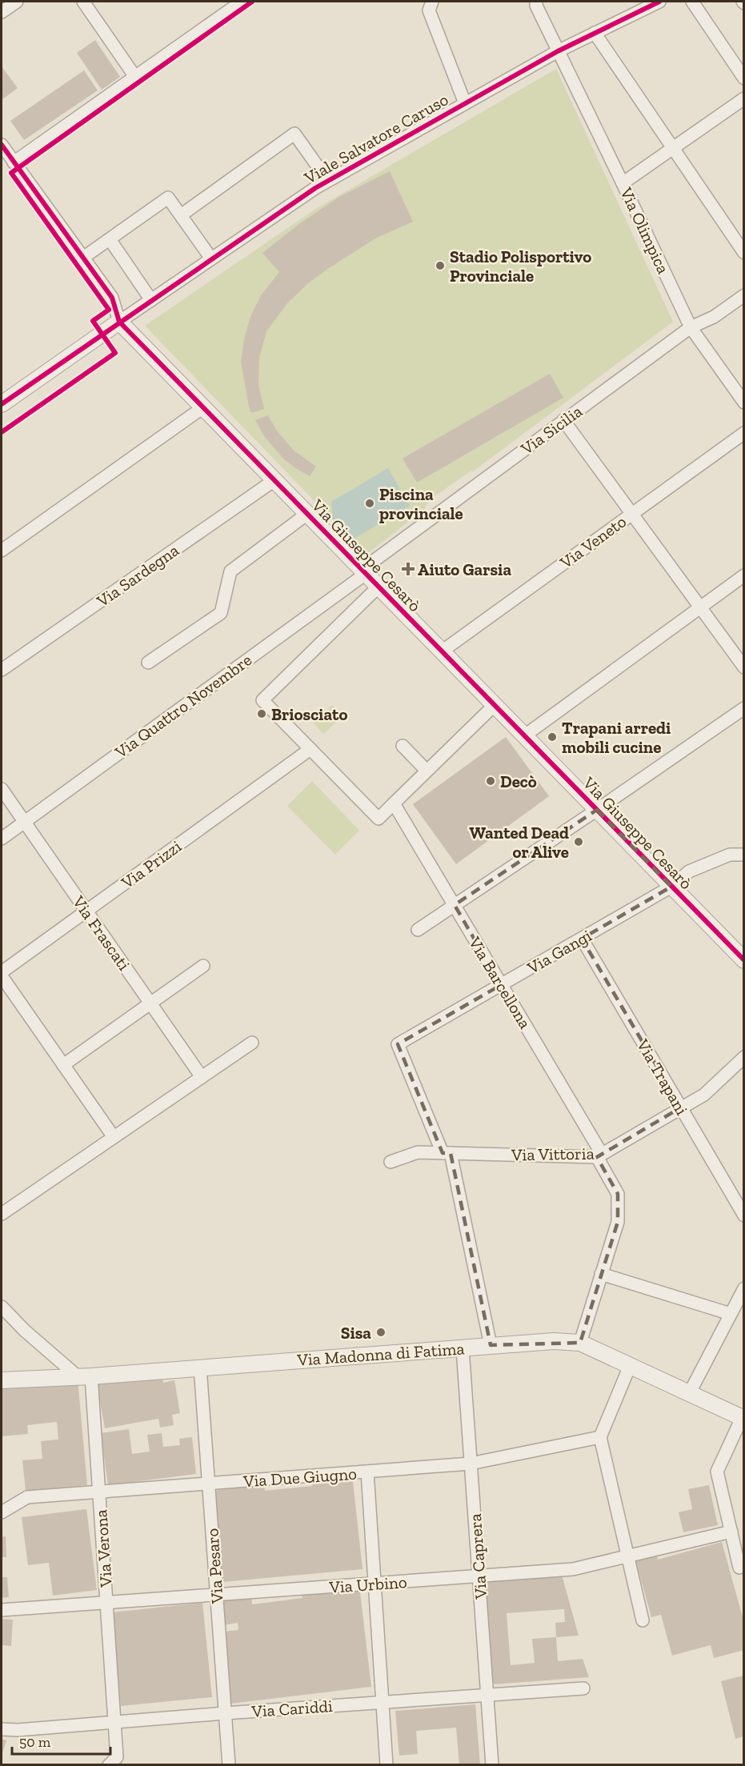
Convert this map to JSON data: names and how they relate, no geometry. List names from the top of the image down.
{
  "streets": {
    "street": [
      "Viale Salvatore Caruso",
      "Via Olimpica",
      "Via Sicilia",
      "Via Veneto",
      "Via Giuseppe Cesarò",
      "Via Sardegna",
      "Via Quattro Novembre",
      "Via Prizzi",
      "Via Frascati",
      "Via Gangi",
      "Via Barcellona",
      "Via Trapani",
      "Via Vittoria",
      "Via Madonna di Fatima",
      "Via Due Giugno",
      "Via Verona",
      "Via Caprera",
      "Via Pesaro",
      "Via Urbino",
      "Via Cariddi"
    ]
  },
  "crossings": [
    ["Viale Salvatore Caruso", "Via Olimpica"],
    ["Viale Salvatore Caruso", "Via Giuseppe Cesarò"],
    ["Via Olimpica", "Via Sicilia"],
    ["Via Sicilia", "Via Giuseppe Cesarò"],
    ["Via Sicilia", "Via Quattro Novembre"],
    ["Via Veneto", "Via Giuseppe Cesarò"],
    ["Via Giuseppe Cesarò", "Via Sardegna"],
    ["Via Giuseppe Cesarò", "Via Quattro Novembre"],
    ["Via Giuseppe Cesarò", "Via Gangi"],
    ["Via Quattro Novembre", "Via Frascati"],
    ["Via Prizzi", "Via Frascati"],
    ["Via Gangi", "Via Barcellona"],
    ["Via Gangi", "Via Trapani"],
    ["Via Gangi", "Via Vittoria"],
    ["Via Barcellona", "Via Vittoria"],
    ["Via Barcellona", "Via Madonna di Fatima"],
    ["Via Trapani", "Via Vittoria"],
    ["Via Madonna di Fatima", "Via Verona"],
    ["Via Madonna di Fatima", "Via Caprera"],
    ["Via Madonna di Fatima", "Via Pesaro"],
    ["Via Due Giugno", "Via Verona"],
    ["Via Due Giugno", "Via Caprera"],
    ["Via Due Giugno", "Via Pesaro"],
    ["Via Verona", "Via Urbino"],
    ["Via Verona", "Via Cariddi"],
    ["Via Caprera", "Via Urbino"],
    ["Via Caprera", "Via Cariddi"],
    ["Via Pesaro", "Via Urbino"],
    ["Via Pesaro", "Via Cariddi"]
  ],
  "places": {
    "other": [
      "Stadio Polisportivo Provinciale",
      "Piscina provinciale",
      "Briosciato",
      "Trapani arredi mobili cucine",
      "Decò",
      "Wanted Dead or Alive",
      "Sisa"
    ],
    "health": ["Aiuto Garsia"]
  },
  "scale_bar": "50 m"
}
